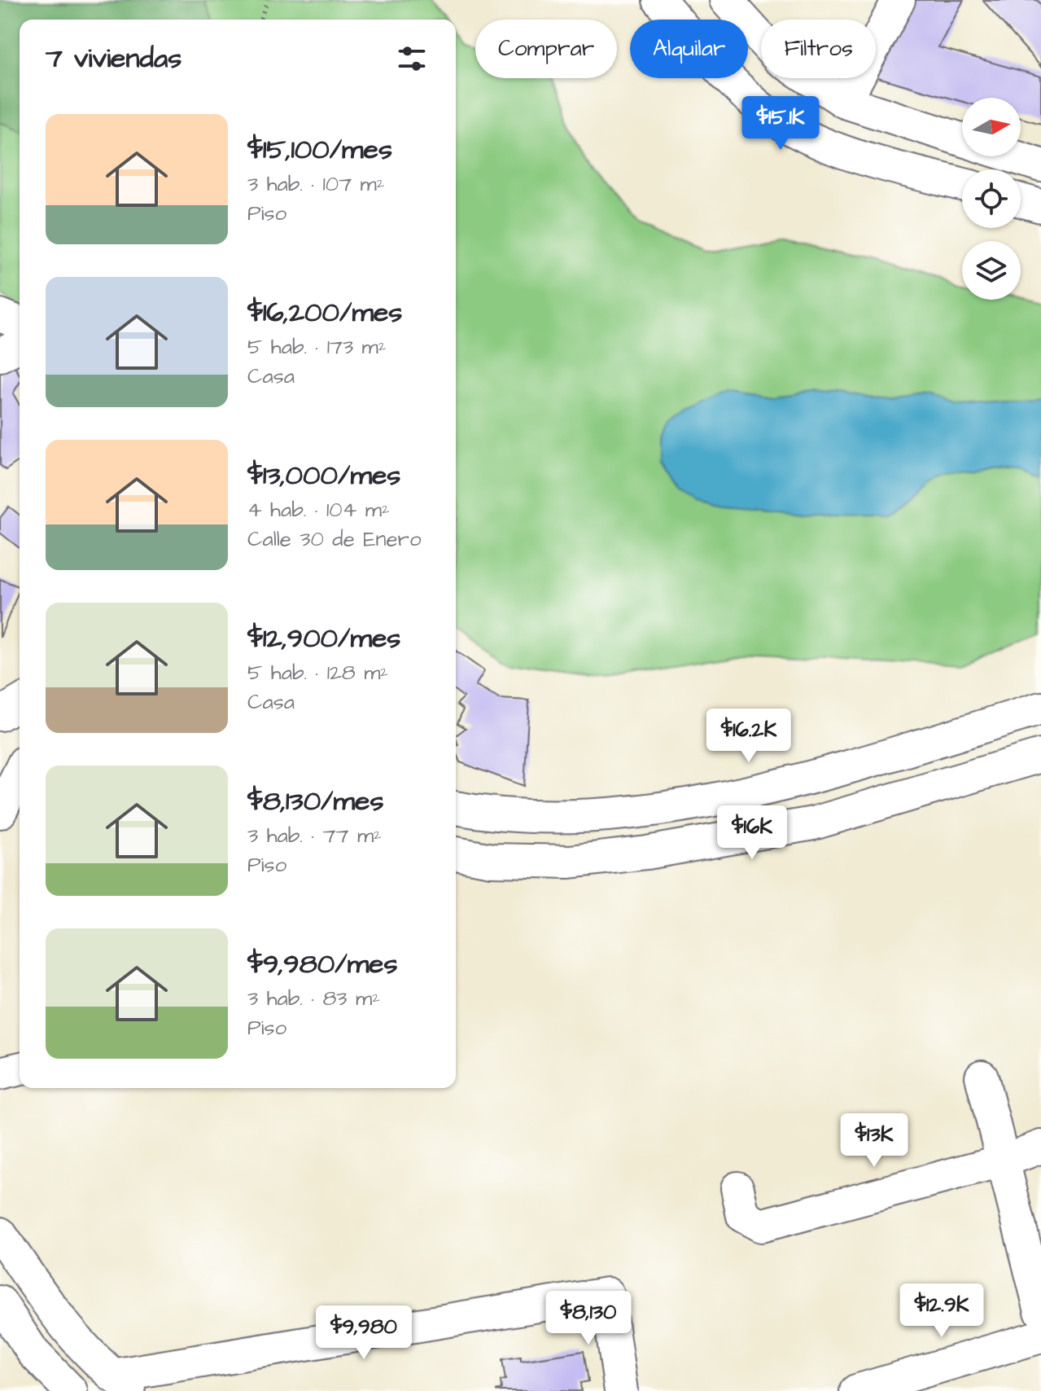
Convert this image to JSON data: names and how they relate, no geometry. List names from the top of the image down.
{
  "north": "right",
  "page": {
    "chip": ["Comprar", "Alquilar", "Filtros"],
    "heading": "7 viviendas",
    "price": [
      "$15.1K",
      "$16.2K",
      "$16K",
      "$13K",
      "$12.9K",
      "$8,130",
      "$9,980"
    ],
    "list": [
      {
        "name": "$15,100/mes",
        "note": "3 hab. · 107 m² · Piso"
      },
      {
        "name": "$16,200/mes",
        "note": "5 hab. · 173 m² · Casa"
      },
      {
        "name": "$13,000/mes",
        "note": "4 hab. · 104 m² · Calle 30 de Enero"
      },
      {
        "name": "$12,900/mes",
        "note": "5 hab. · 128 m² · Casa"
      },
      {
        "name": "$8,130/mes",
        "note": "3 hab. · 77 m² · Piso"
      },
      {
        "name": "$9,980/mes",
        "note": "3 hab. · 83 m² · Piso"
      }
    ]
  }
}
